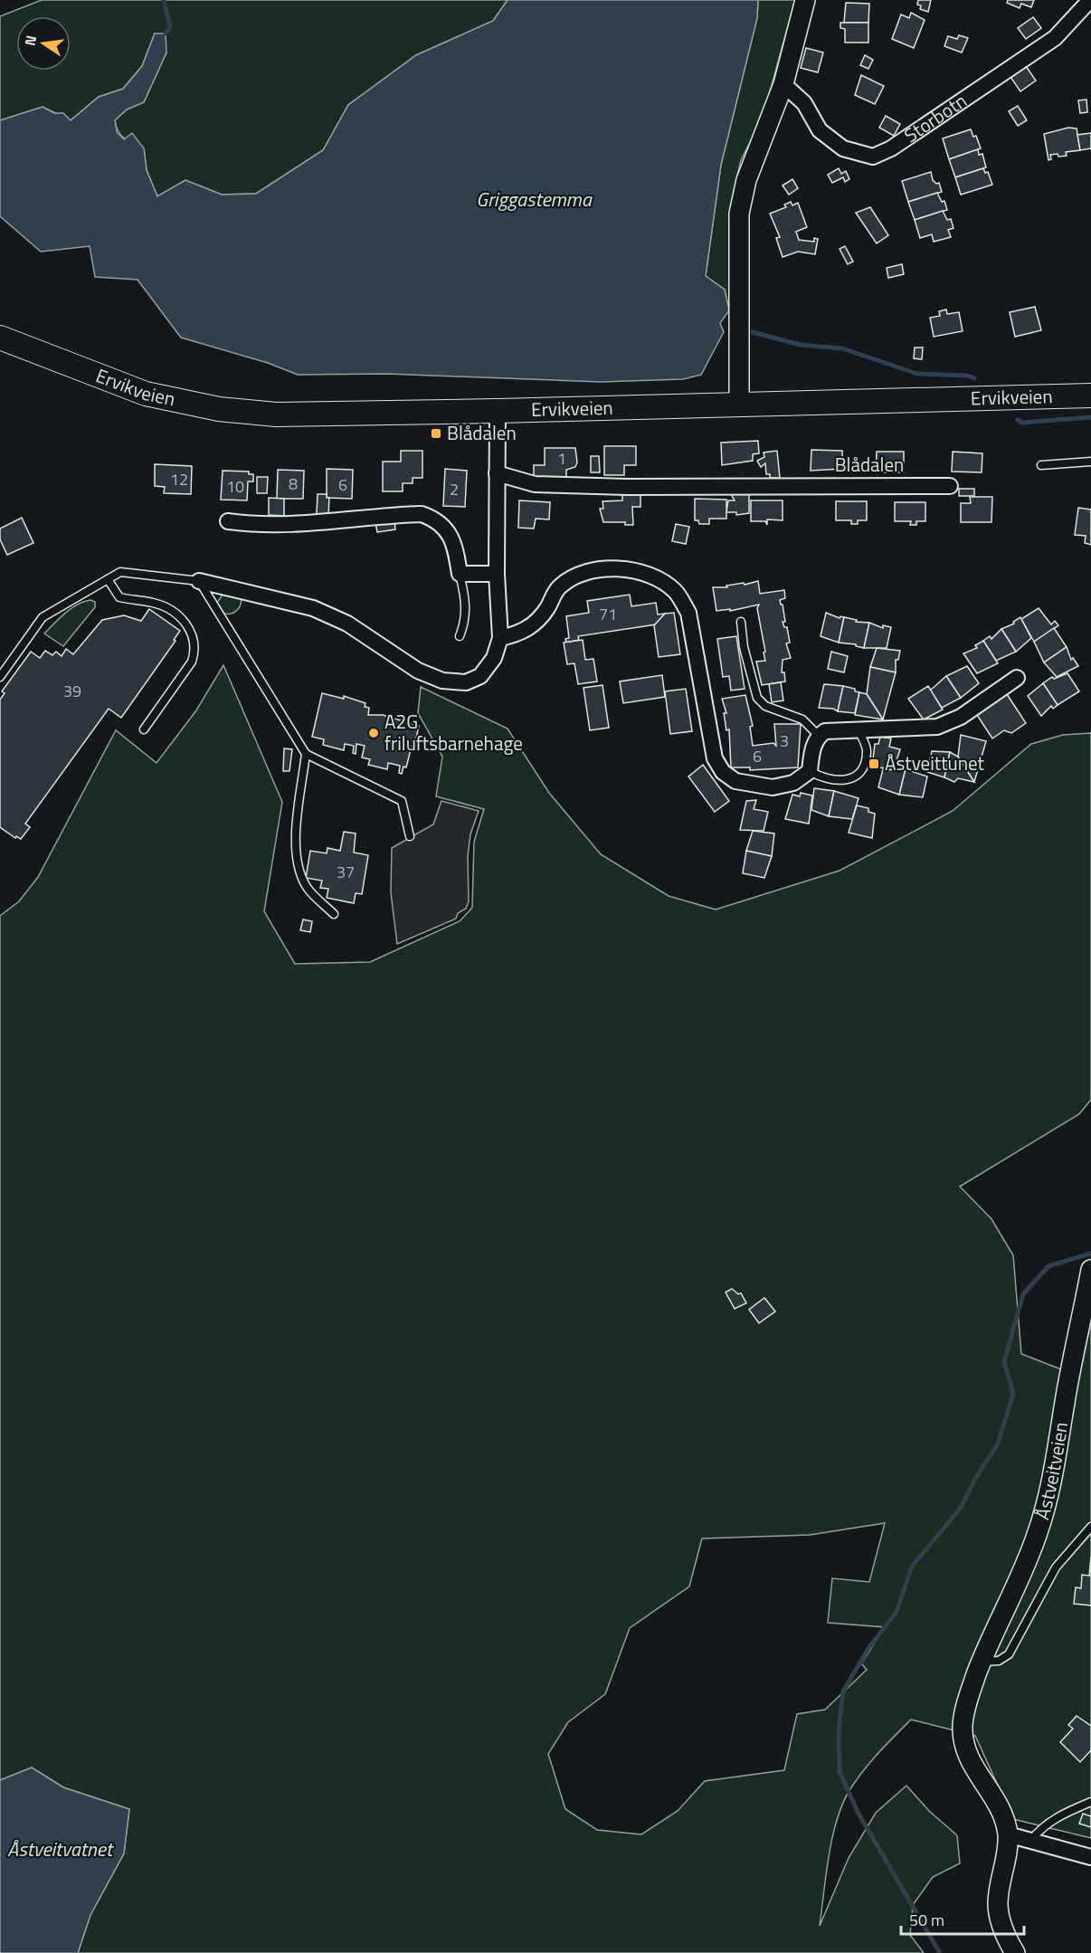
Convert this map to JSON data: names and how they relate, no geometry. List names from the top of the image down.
{
  "streets": {
    "main road": ["Ervikveien"],
    "street": ["Storbotn", "Blådalen", "Åstveitveien"]
  },
  "water": ["Griggastemma", "Åstveitvatnet"],
  "places": {
    "transit": ["Blådalen", "Åstveittunet"],
    "other": ["A2G friluftsbarnehage"]
  },
  "house_numbers": [
    "1",
    "12",
    "8",
    "6",
    "10",
    "2",
    "71",
    "39",
    "3",
    "6",
    "37"
  ],
  "scale_bar": "50 m",
  "north": "left"
}
